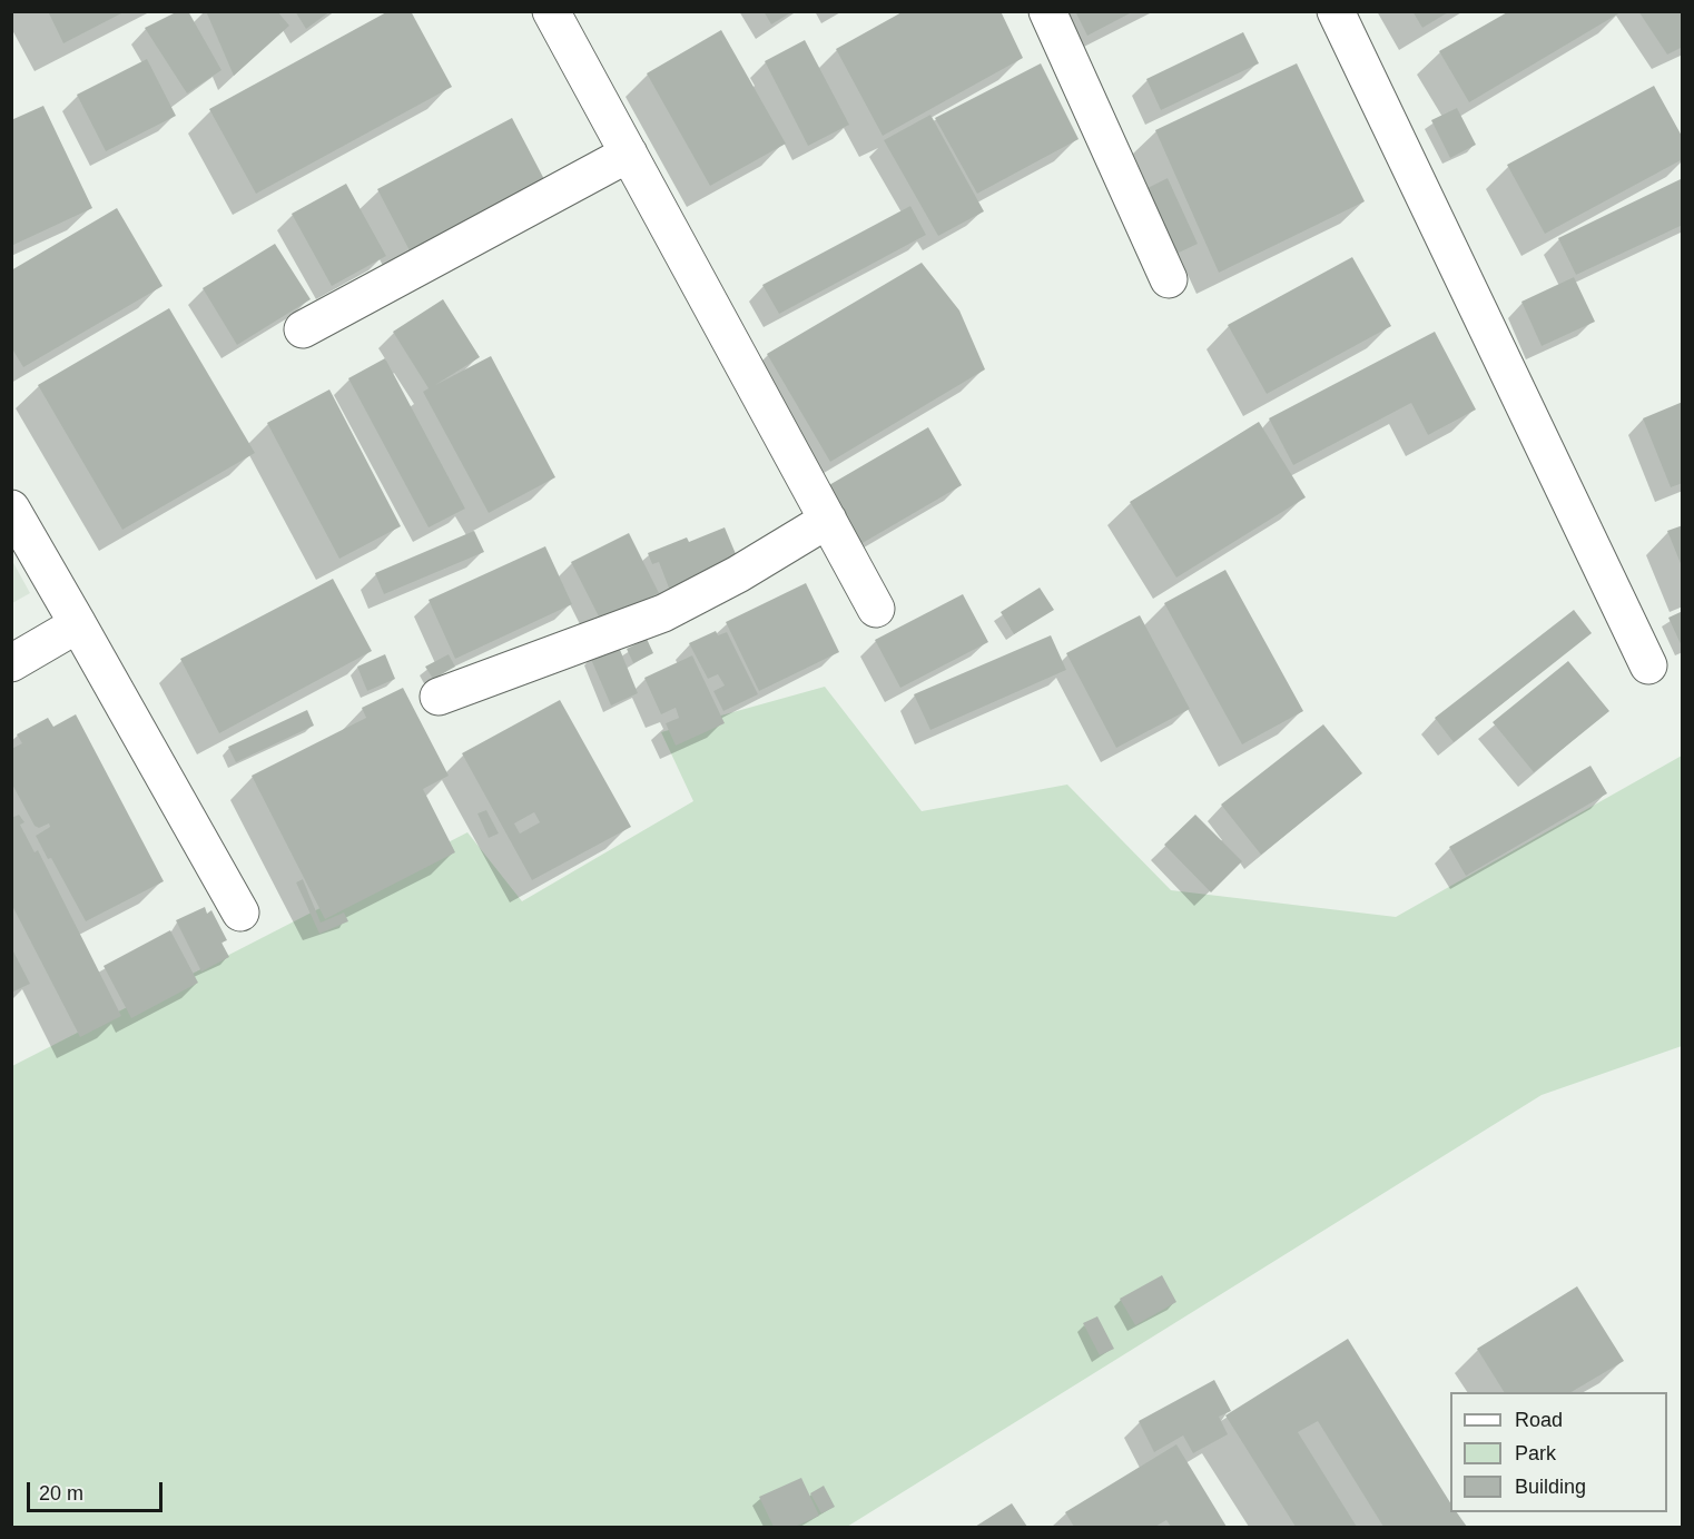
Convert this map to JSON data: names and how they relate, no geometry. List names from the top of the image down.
{
  "legend": ["Road", "Park", "Building"],
  "scale_bar": "20 m"
}
